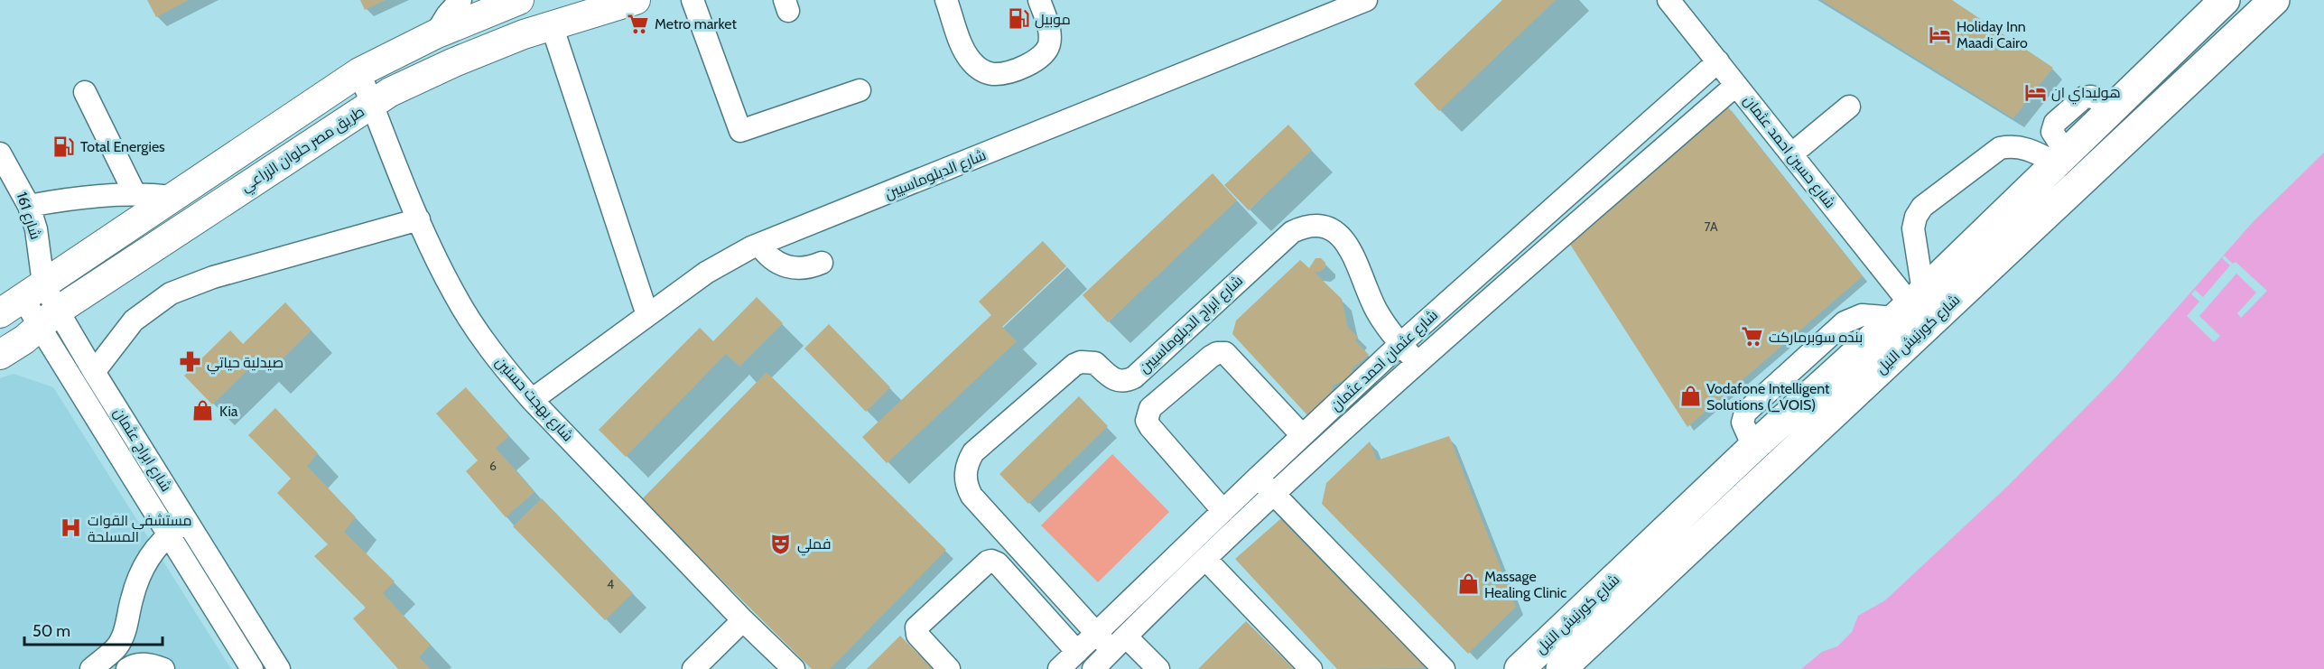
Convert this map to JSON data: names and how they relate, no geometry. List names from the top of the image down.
{
  "streets": {
    "highway": ["شارع كورنيش النيل"],
    "main road": ["طريق مصر حلوان الزراعي"],
    "street": [
      "شارع حسين احمد عثمان",
      "شارع الدبلوماسيين",
      "شارع 161",
      "شارع ابراج الدبلوماسيين",
      "شارع عثمان احمد عثمان",
      "شارع بهجت حسنين",
      "شارع ابراج عثمان"
    ]
  },
  "crossings": [
    ["طريق مصر حلوان الزراعي", "شارع بهجت حسنين"],
    ["طريق مصر حلوان الزراعي", "شارع ابراج عثمان"],
    ["شارع حسين احمد عثمان", "شارع كورنيش النيل"],
    ["شارع حسين احمد عثمان", "شارع عثمان احمد عثمان"],
    ["شارع الدبلوماسيين", "شارع بهجت حسنين"],
    ["شارع 161", "شارع ابراج عثمان"],
    ["شارع ابراج الدبلوماسيين", "شارع عثمان احمد عثمان"]
  ],
  "places": {
    "fuel station": ["موبيل", "Total Energies"],
    "supermarket": ["Metro market", "بنده سوبرماركت"],
    "hotel": ["Holiday Inn Maadi Cairo", "هوليداي ان"],
    "pharmacy": ["صيدلية حياتي"],
    "shop": ["Vodafone Intelligent Solutions (_VOIS)", "Kia", "Massage Healing Clinic"],
    "hospital": ["مستشفى القوات المسلحة"],
    "theatre": ["فملي"]
  },
  "house_numbers": ["7A", "6", "4"],
  "scale_bar": "50 m"
}
